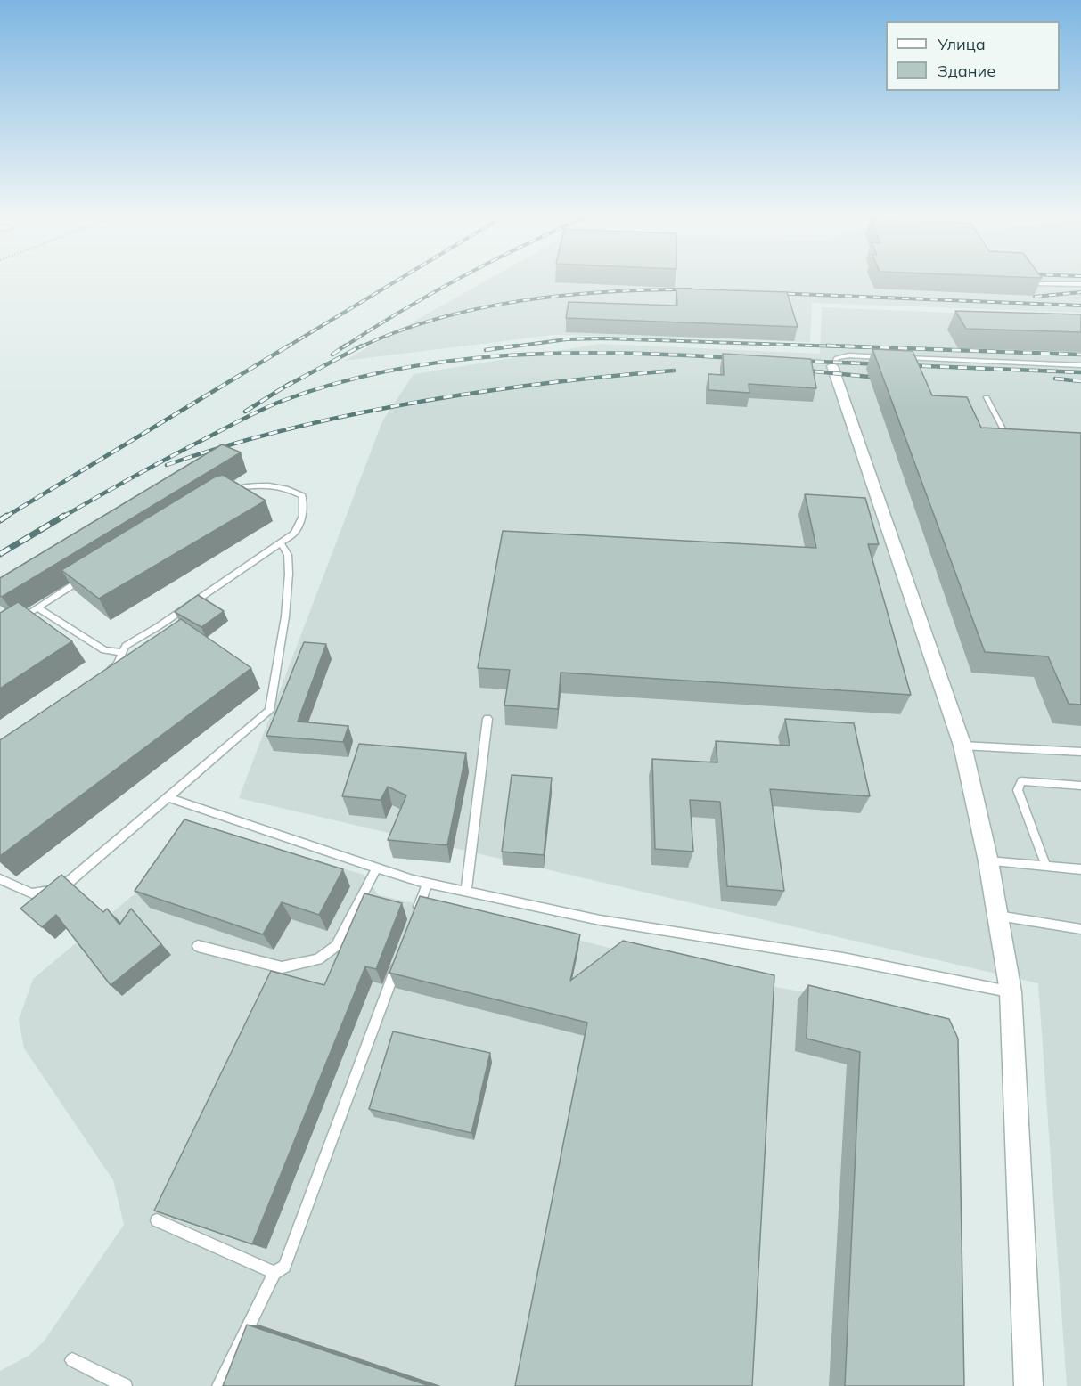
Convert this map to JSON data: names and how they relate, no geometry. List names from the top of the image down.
{
  "legend": ["Улица", "Здание"]
}
